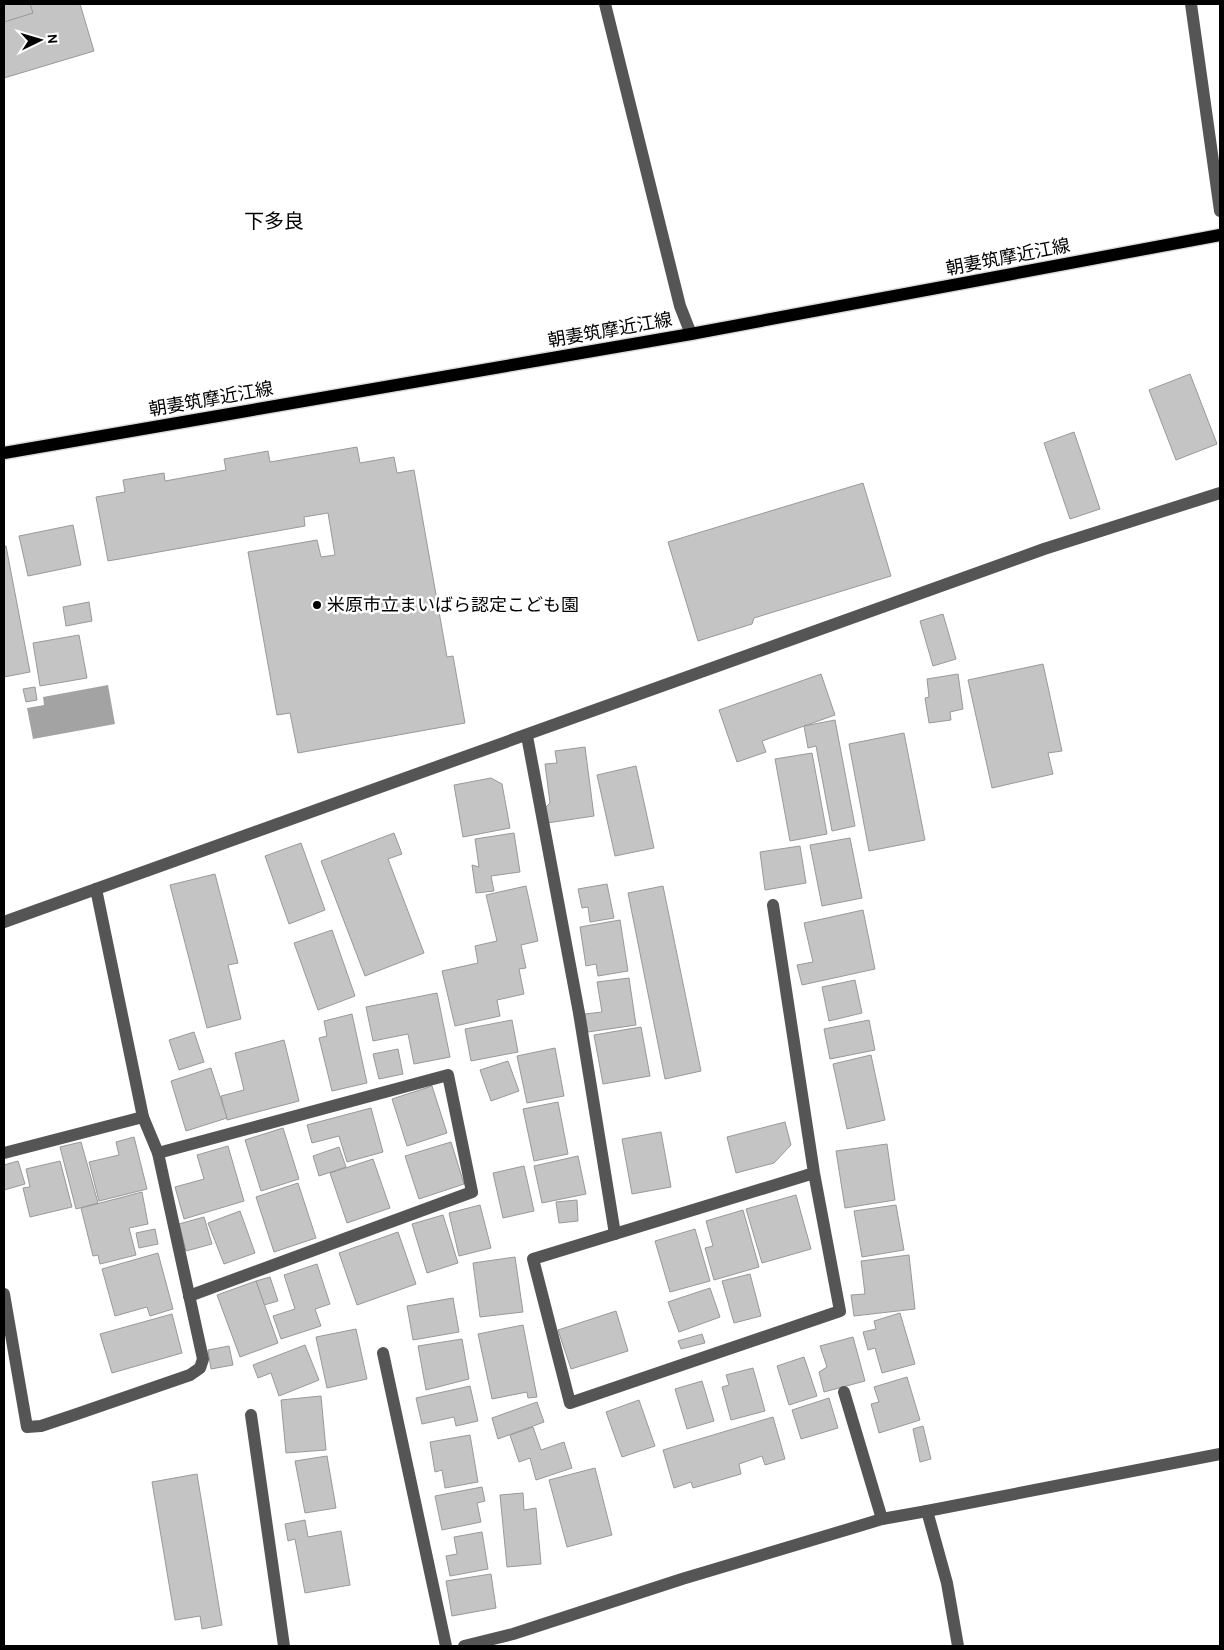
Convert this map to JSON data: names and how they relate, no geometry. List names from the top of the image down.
{
  "streets": {
    "main road": ["朝妻筑摩近江線"]
  },
  "districts": ["下多良"],
  "places": ["米原市立まいばら認定こども園"],
  "north": "right"
}
